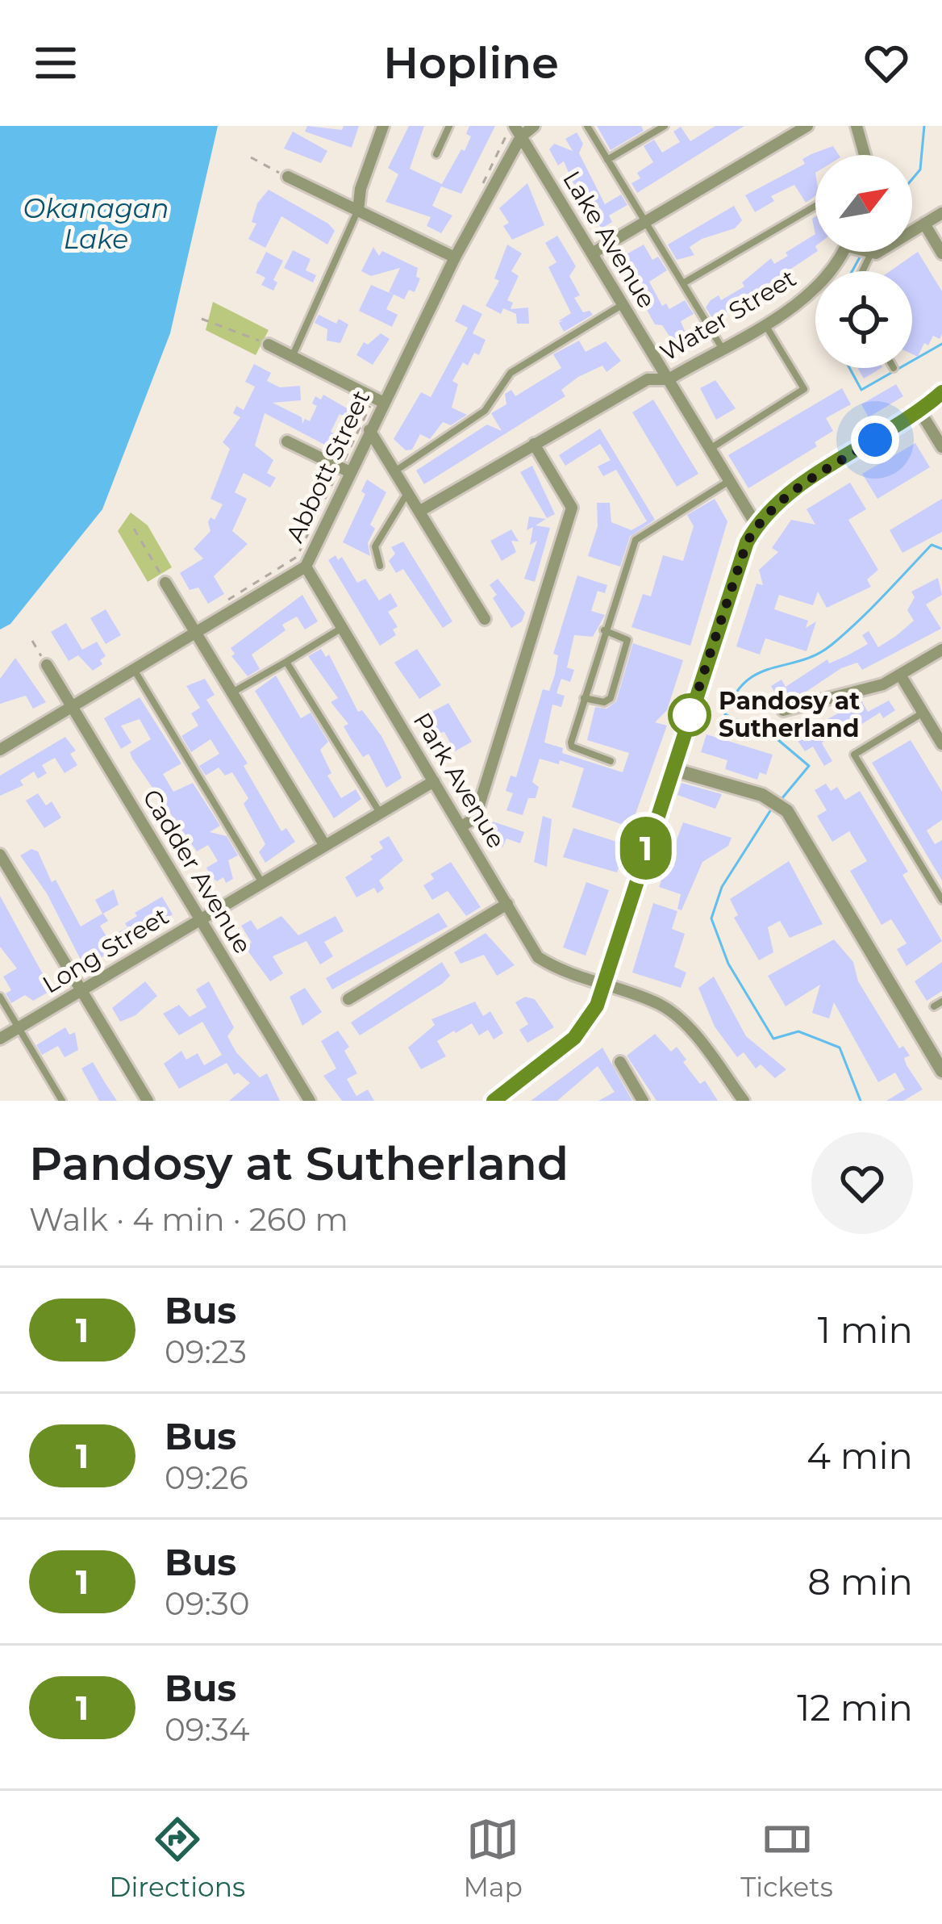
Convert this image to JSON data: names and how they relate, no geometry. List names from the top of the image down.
{
  "streets": {
    "street": [
      "Lake Avenue",
      "Water Street",
      "Abbott Street",
      "Park Avenue",
      "Cadder Avenue",
      "Long Street"
    ]
  },
  "crossings": [
    ["Lake Avenue", "Water Street"],
    ["Lake Avenue", "Abbott Street"],
    ["Abbott Street", "Park Avenue"],
    ["Abbott Street", "Cadder Avenue"],
    ["Park Avenue", "Long Street"],
    ["Cadder Avenue", "Long Street"]
  ],
  "water": ["Okanagan Lake"],
  "places": ["Pandosy at Sutherland"],
  "lines": ["bus line 1"],
  "north": "top right",
  "page": {
    "header": "Hopline",
    "on_map": "1",
    "heading": ["Pandosy at Sutherland", "Walk · 4 min · 260 m"],
    "list": [
      {
        "mark": "1",
        "name": "Bus",
        "note": "09:23",
        "value": "1 min"
      },
      {
        "mark": "1",
        "name": "Bus",
        "note": "09:26",
        "value": "4 min"
      },
      {
        "mark": "1",
        "name": "Bus",
        "note": "09:30",
        "value": "8 min"
      },
      {
        "mark": "1",
        "name": "Bus",
        "note": "09:34",
        "value": "12 min"
      }
    ],
    "tabs": ["Directions", "Map", "Tickets"]
  }
}
